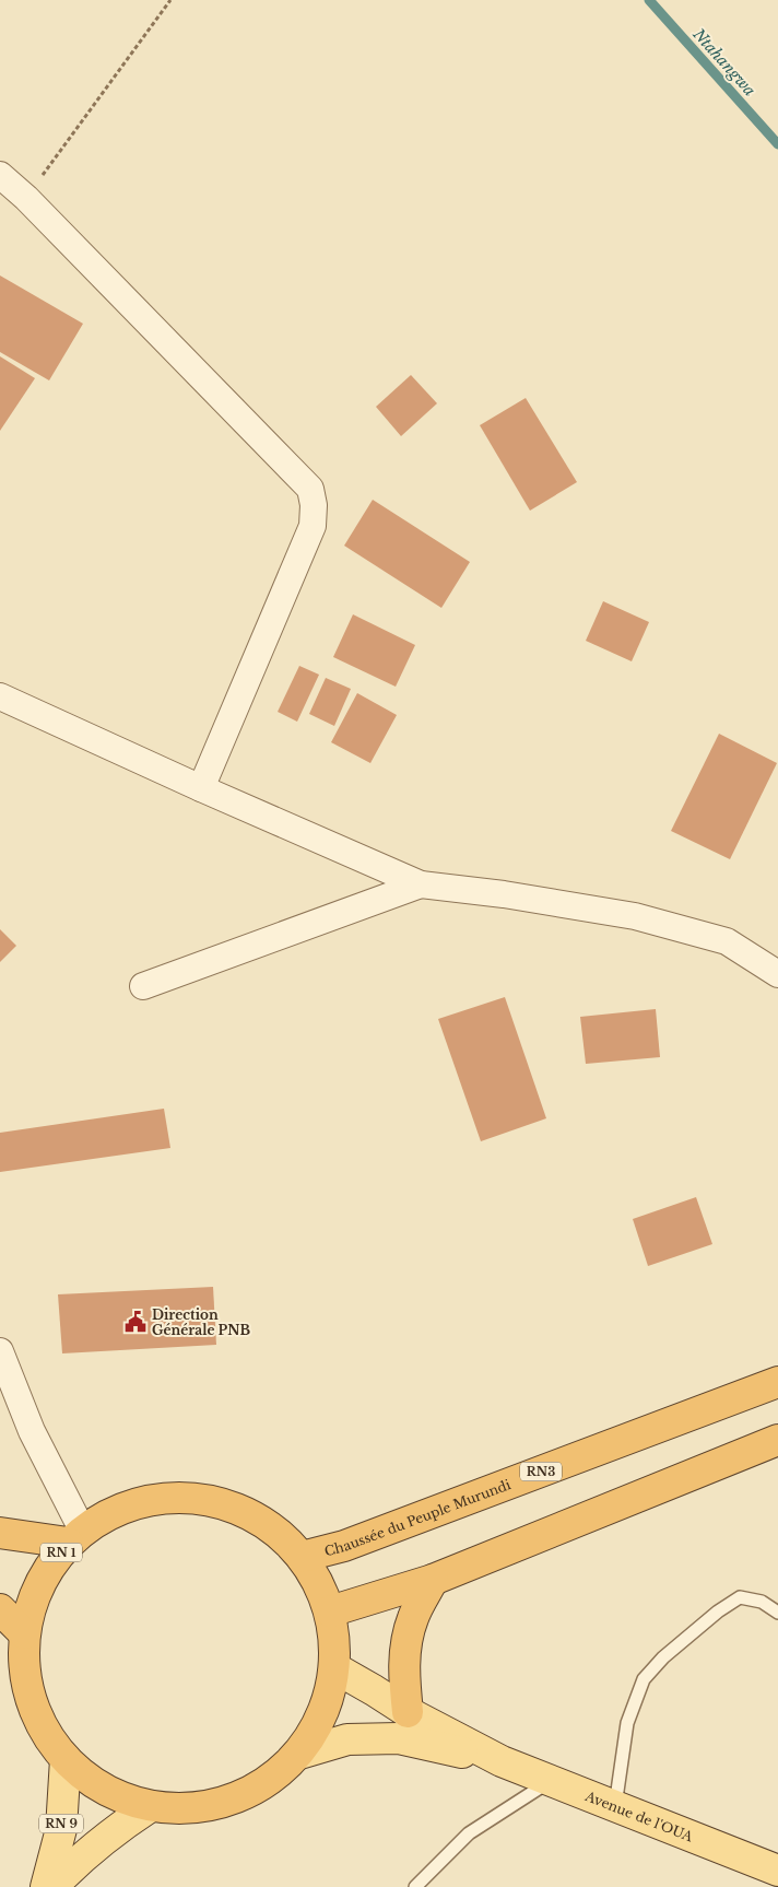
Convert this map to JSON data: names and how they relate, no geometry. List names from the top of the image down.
{
  "streets": {
    "highway": ["RN3", "Chaussée du Peuple Murundi", "RN 1"],
    "main road": ["Avenue de l'OUA", "RN 9"]
  },
  "crossings": [
    ["Chaussée du Peuple Murundi", "RN 1"],
    ["RN 1", "Avenue de l'OUA"],
    ["RN 1", "RN 9"]
  ],
  "water": ["Ntahangwa"],
  "places": {
    "public building": ["Direction Générale PNB"]
  }
}
